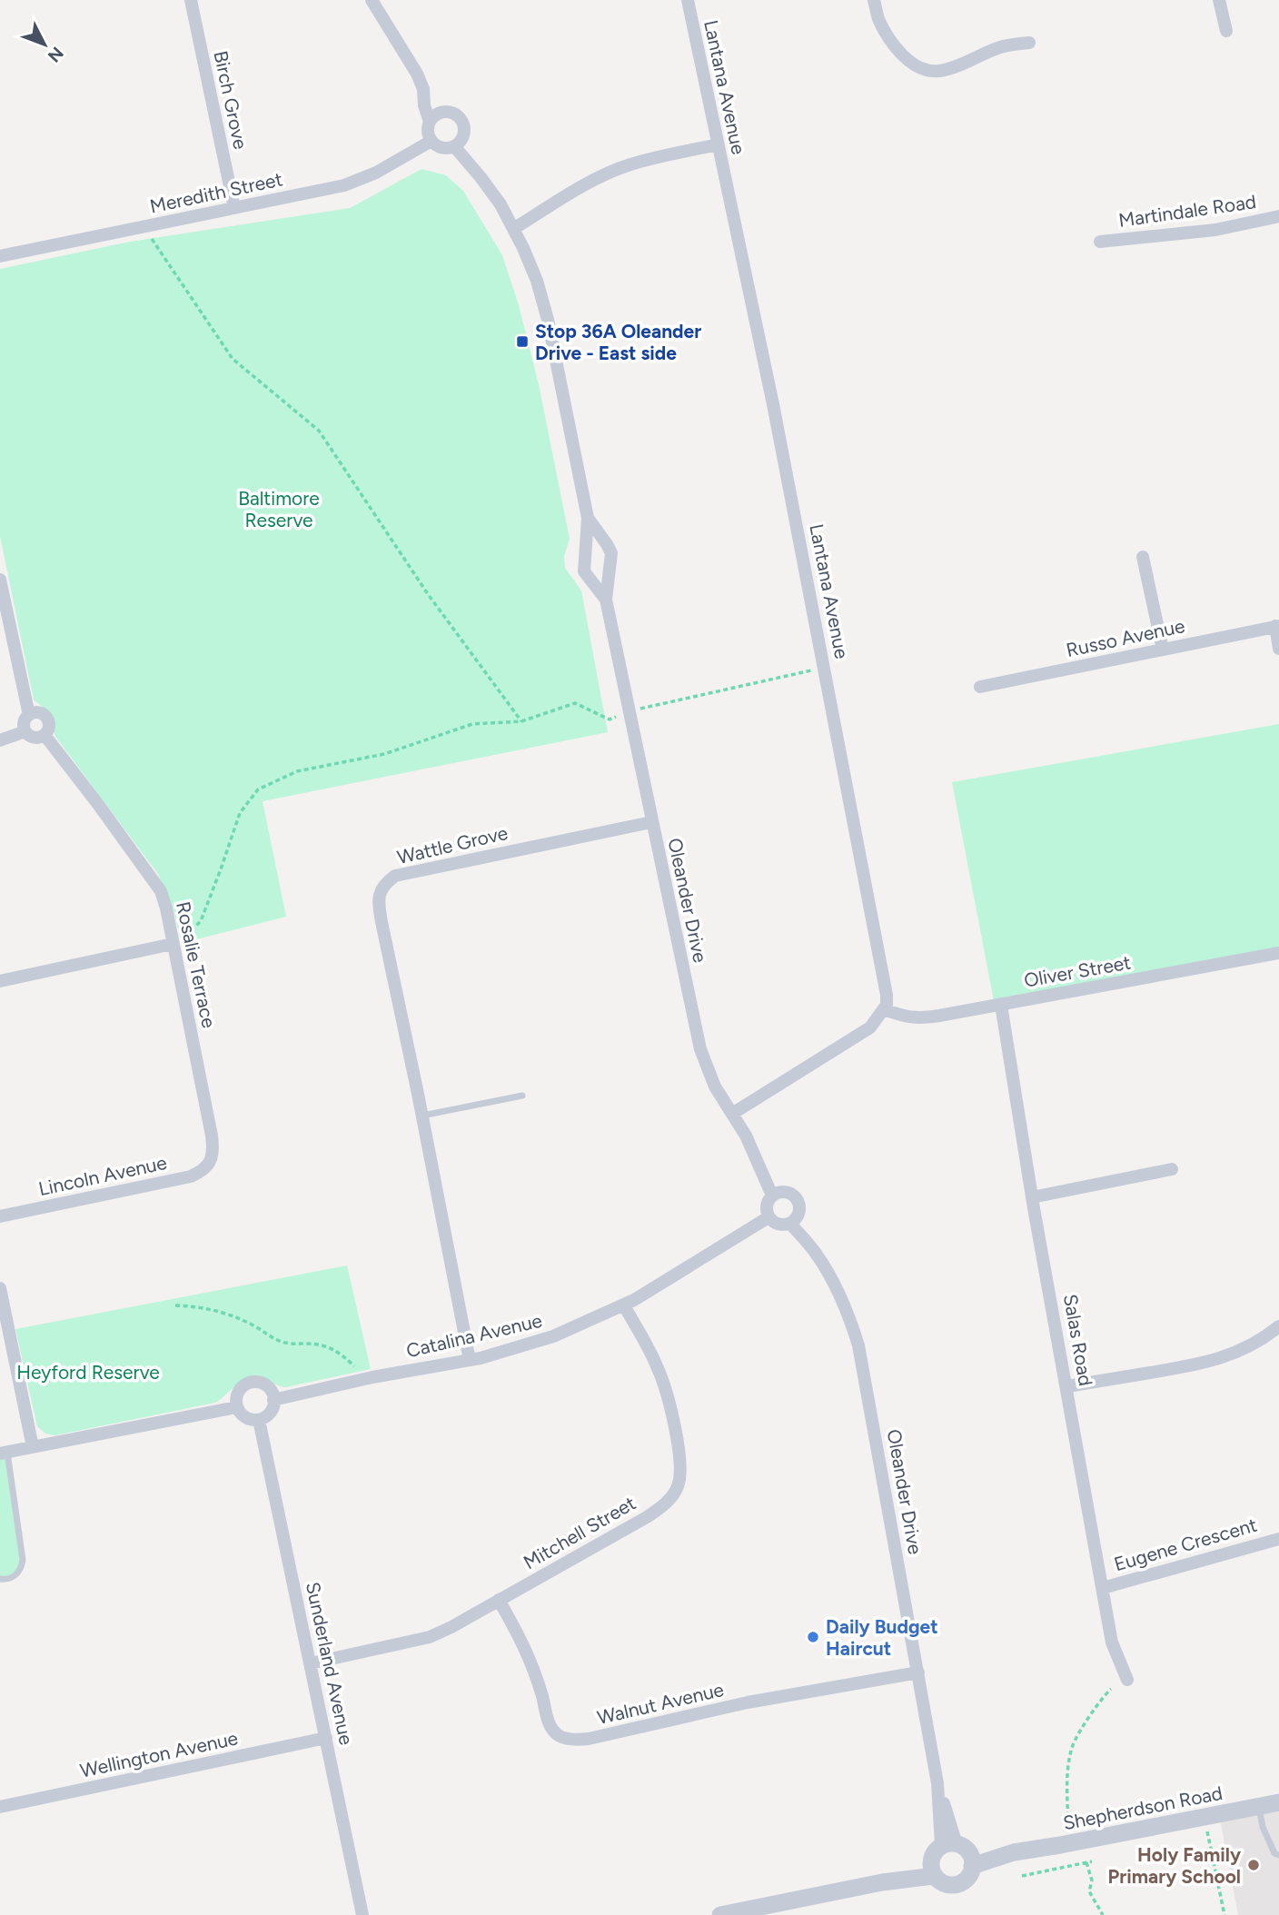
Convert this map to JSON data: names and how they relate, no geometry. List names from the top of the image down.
{
  "streets": {
    "street": [
      "Lantana Avenue",
      "Birch Grove",
      "Meredith Street",
      "Martindale Road",
      "Russo Avenue",
      "Wattle Grove",
      "Oleander Drive",
      "Rosalie Terrace",
      "Oliver Street",
      "Lincoln Avenue",
      "Catalina Avenue",
      "Salas Road",
      "Mitchell Street",
      "Eugene Crescent",
      "Sunderland Avenue",
      "Walnut Avenue",
      "Wellington Avenue",
      "Shepherdson Road"
    ]
  },
  "crossings": [
    ["Lantana Avenue", "Oliver Street"],
    ["Birch Grove", "Meredith Street"],
    ["Meredith Street", "Oleander Drive"],
    ["Wattle Grove", "Oleander Drive"],
    ["Wattle Grove", "Catalina Avenue"],
    ["Oleander Drive", "Catalina Avenue"],
    ["Oleander Drive", "Walnut Avenue"],
    ["Oleander Drive", "Shepherdson Road"],
    ["Rosalie Terrace", "Lincoln Avenue"],
    ["Oliver Street", "Salas Road"],
    ["Catalina Avenue", "Mitchell Street"],
    ["Catalina Avenue", "Sunderland Avenue"],
    ["Salas Road", "Eugene Crescent"],
    ["Mitchell Street", "Sunderland Avenue"],
    ["Mitchell Street", "Walnut Avenue"],
    ["Sunderland Avenue", "Wellington Avenue"]
  ],
  "parks": ["Baltimore Reserve", "Heyford Reserve"],
  "places": {
    "transit": ["Stop 36A Oleander Drive - East side"],
    "other": ["Daily Budget Haircut", "Holy Family Primary School"]
  },
  "north": "bottom right"
}
